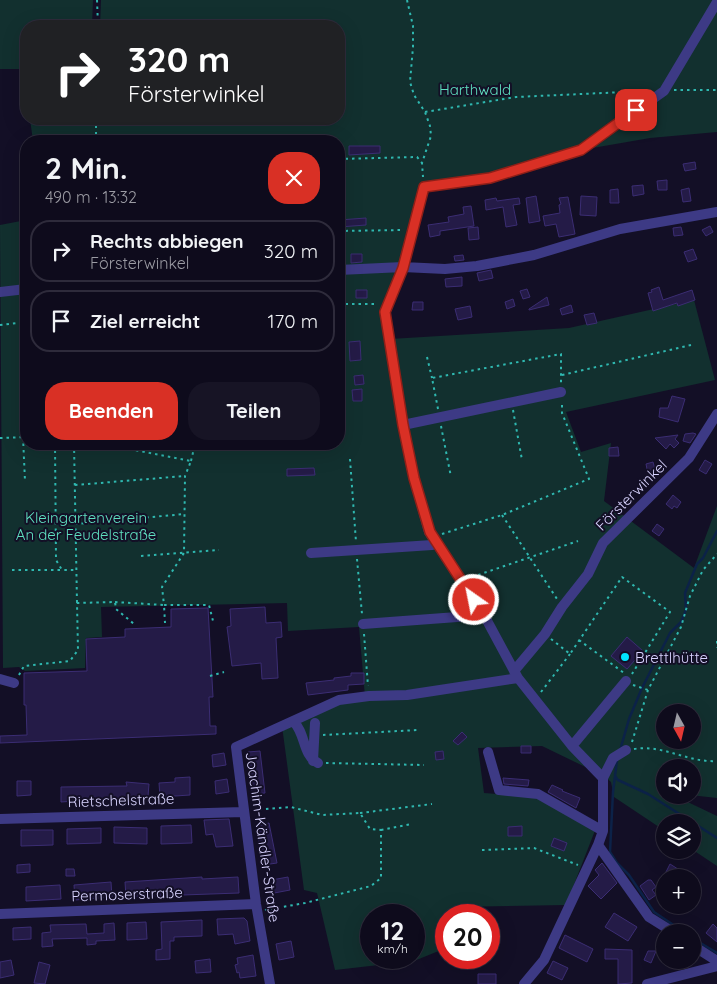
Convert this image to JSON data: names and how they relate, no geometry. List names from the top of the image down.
{
  "streets": {
    "street": [
      "Försterwinkel",
      "Rietschelstraße",
      "Joachim-Kändler-Straße",
      "Permoserstraße"
    ]
  },
  "crossings": [
    ["Försterwinkel", "Joachim-Kändler-Straße"],
    ["Rietschelstraße", "Joachim-Kändler-Straße"],
    ["Joachim-Kändler-Straße", "Permoserstraße"]
  ],
  "parks": ["Harthwald", "Kleingartenverein An der Feudelstraße"],
  "places": ["Brettlhütte"],
  "north": "bottom",
  "page": {
    "turn": ["320 m", "Försterwinkel"],
    "heading": ["2 Min.", "490 m · 13:32"],
    "list": [
      {
        "name": "Rechts abbiegen",
        "note": "Försterwinkel",
        "value": "320 m"
      },
      {
        "name": "Ziel erreicht",
        "value": "170 m"
      }
    ],
    "buttons": ["Beenden", "Teilen"],
    "map_buttons": ["+", "−"],
    "speed": "12 km/h",
    "limit": "20"
  }
}
